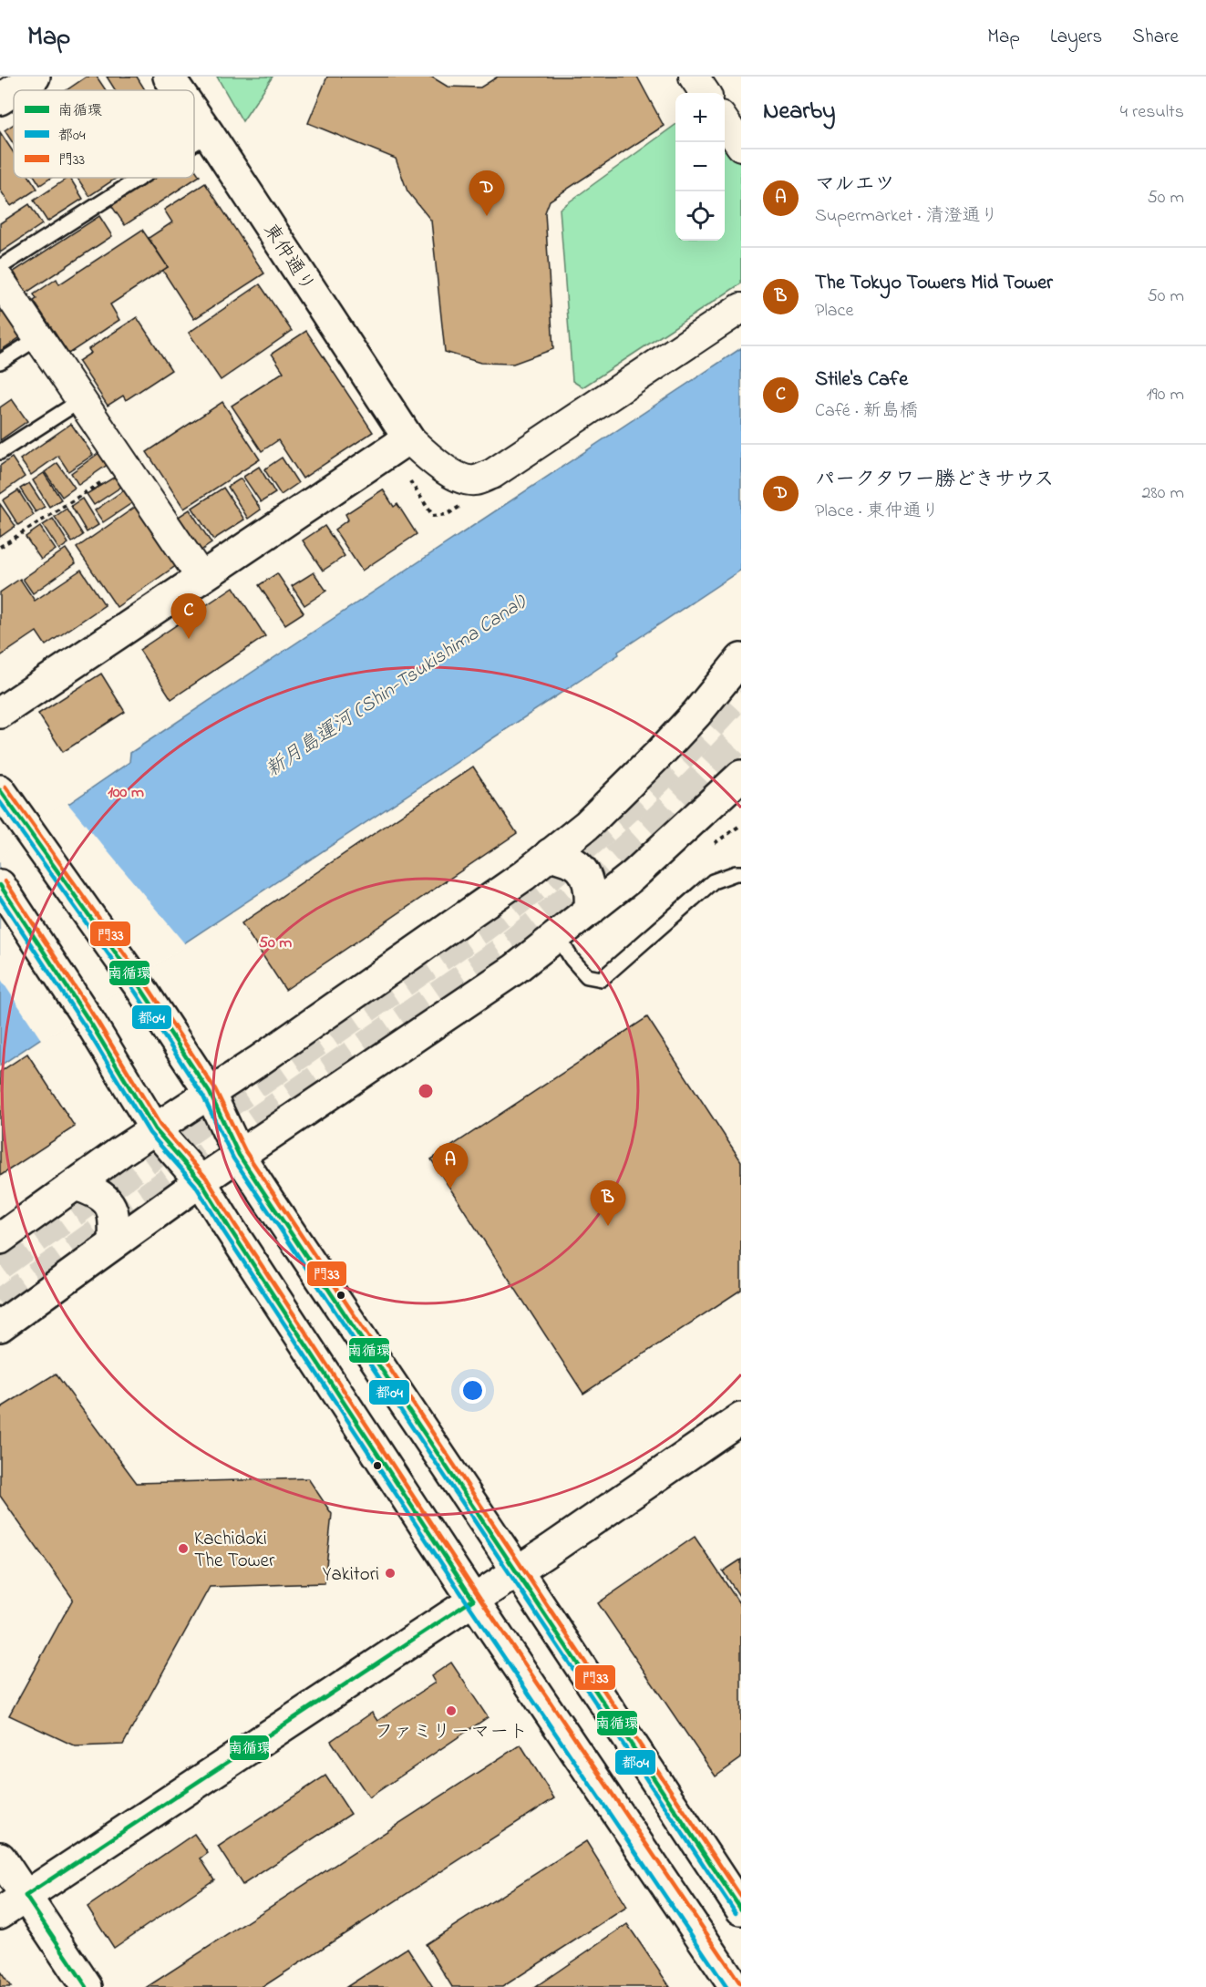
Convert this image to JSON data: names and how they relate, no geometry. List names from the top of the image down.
{
  "streets": {
    "street": ["東仲通り"]
  },
  "water": ["新月島運河 (Shin-Tsukishima Canal)"],
  "places": ["Kachidoki The Tower", "Yakitori", "ファミリーマート"],
  "lines": ["transit line 門33", "transit line 南循環", "transit line 都04"],
  "legend": ["南循環", "都04", "門33"],
  "page": {
    "header": "Map",
    "nav": ["Map", "Layers", "Share"],
    "heading": ["Nearby", "4 results"],
    "map_buttons": ["+", "−"],
    "list": [
      {
        "mark": "A",
        "name": "マルエツ",
        "note": "Supermarket · 清澄通り",
        "value": "50 m"
      },
      {
        "mark": "B",
        "name": "The Tokyo Towers Mid Tower",
        "note": "Place",
        "value": "50 m"
      },
      {
        "mark": "C",
        "name": "Stile's Cafe",
        "note": "Café · 新島橋",
        "value": "190 m"
      },
      {
        "mark": "D",
        "name": "パークタワー勝どきサウス",
        "note": "Place · 東仲通り",
        "value": "280 m"
      }
    ],
    "pins": [
      "D",
      "C",
      "A",
      "B"
    ]
  },
  "rings": ["100 m", "50 m"]
}
